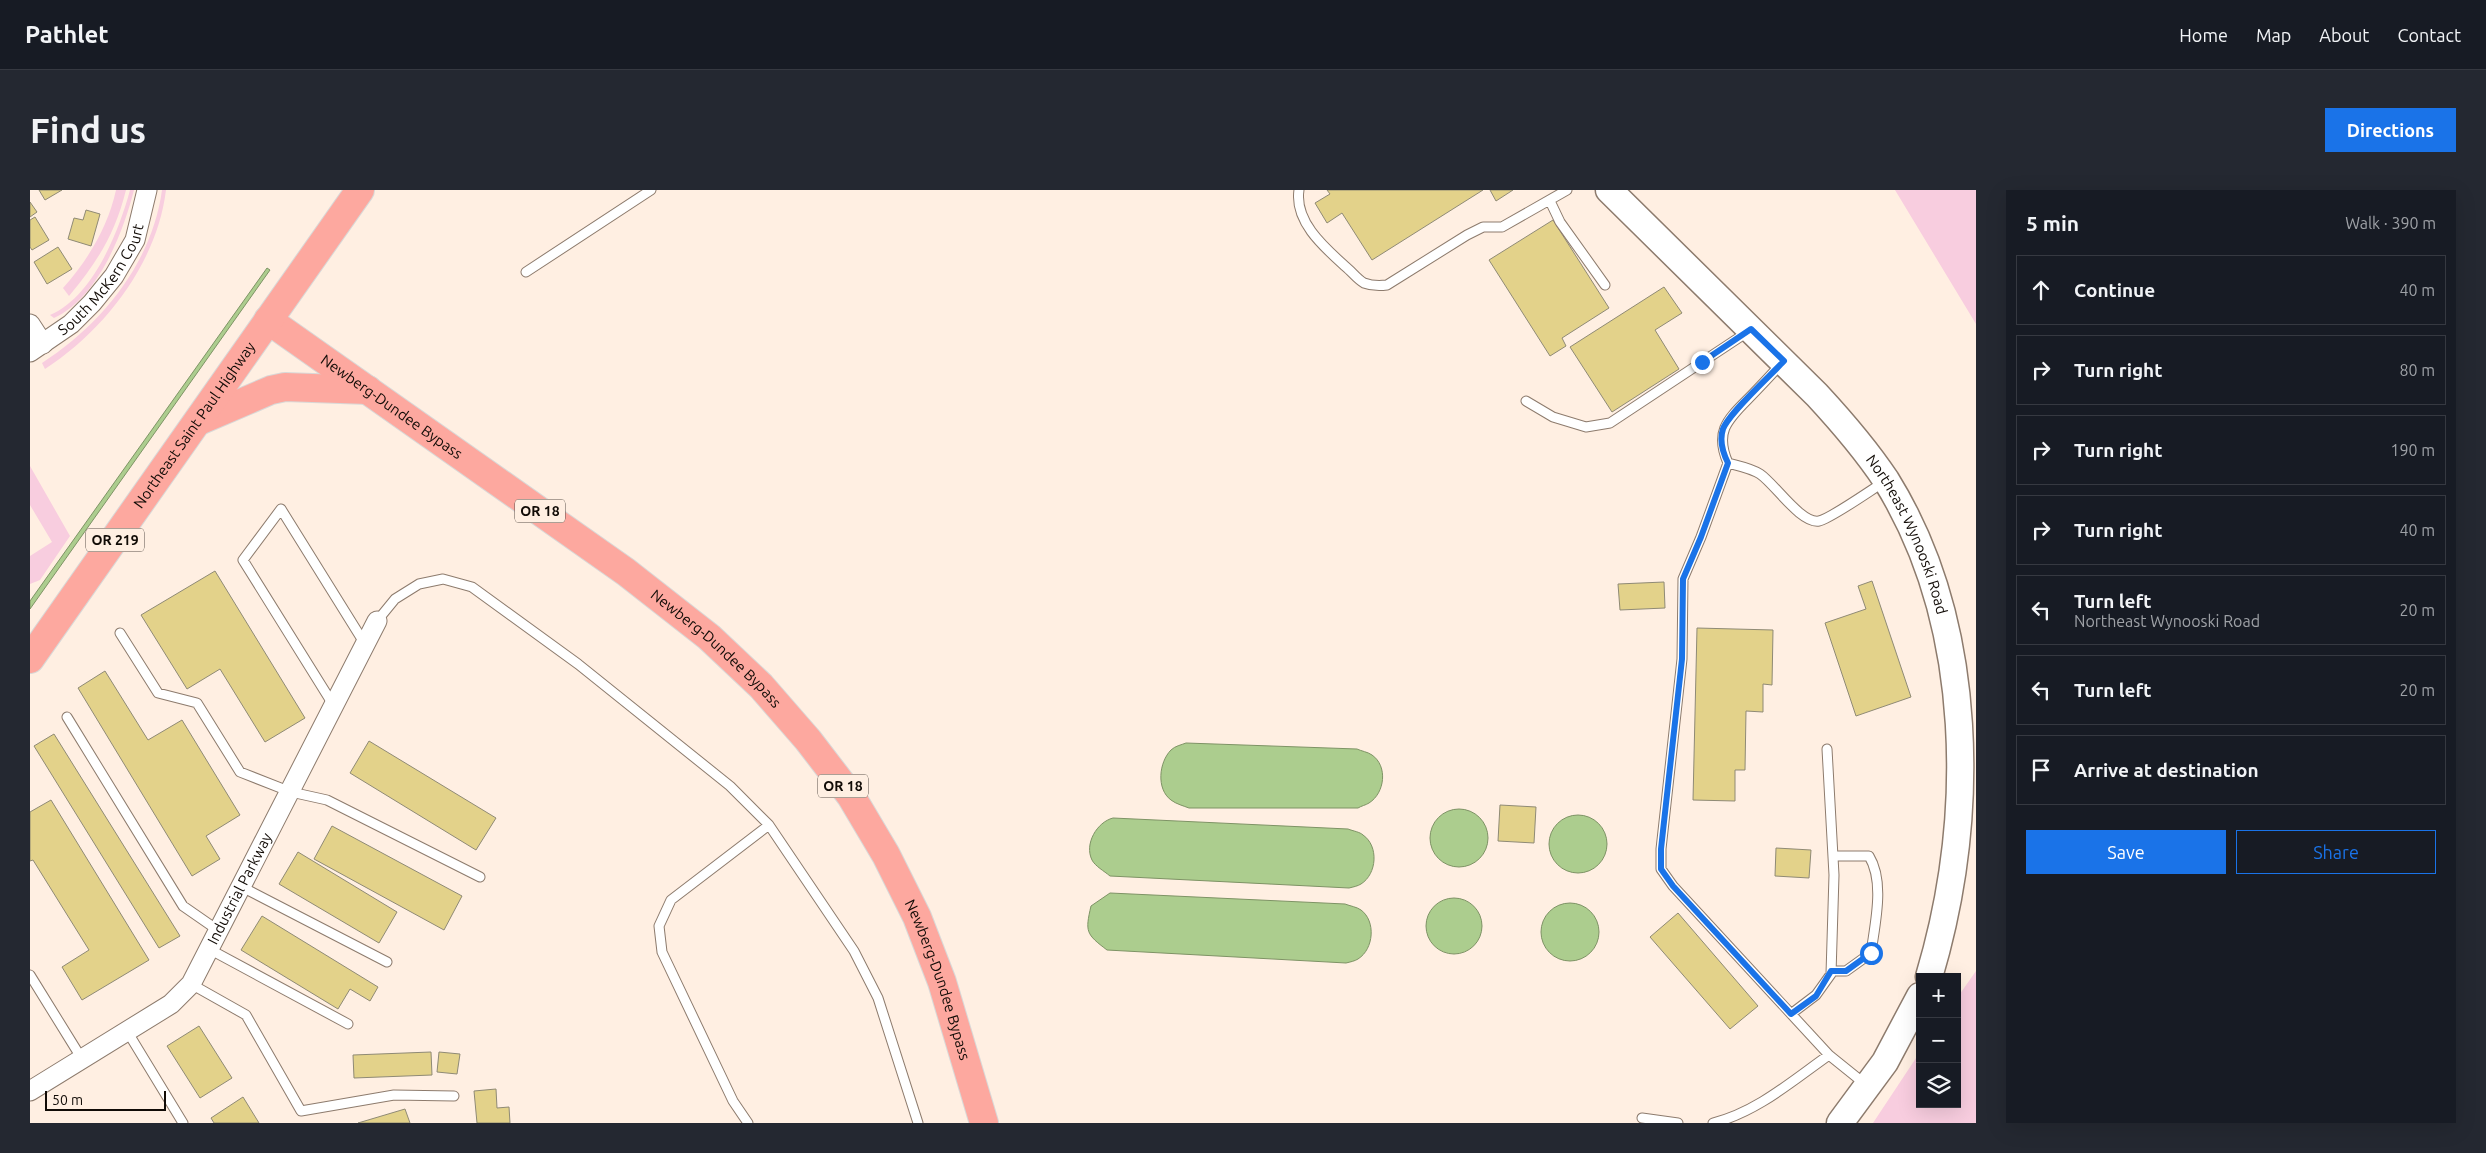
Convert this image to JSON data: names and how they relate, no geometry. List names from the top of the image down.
{
  "streets": {
    "highway": [
      "Newberg-Dundee Bypass",
      "Northeast Saint Paul Highway",
      "OR 18",
      "OR 219"
    ],
    "main road": ["Northeast Wynooski Road"],
    "street": ["South McKern Court", "Industrial Parkway"]
  },
  "crossings": [
    ["Newberg-Dundee Bypass", "Northeast Saint Paul Highway"]
  ],
  "scale_bar": "50 m",
  "page": {
    "header": "Pathlet",
    "nav": [
      "Home",
      "Map",
      "About",
      "Contact"
    ],
    "buttons": [
      "Directions",
      ["Save", "Share"]
    ],
    "title": "Find us",
    "heading": ["5 min", "Walk · 390 m"],
    "list": [
      ["Continue", "40 m"],
      ["Turn right", "80 m"],
      ["Turn right", "190 m"],
      ["Turn right", "40 m"],
      ["Turn left", "Northeast Wynooski Road", "20 m"],
      ["Turn left", "20 m"],
      "Arrive at destination"
    ],
    "map_buttons": ["+", "−"],
    "scale": "50 m"
  }
}
